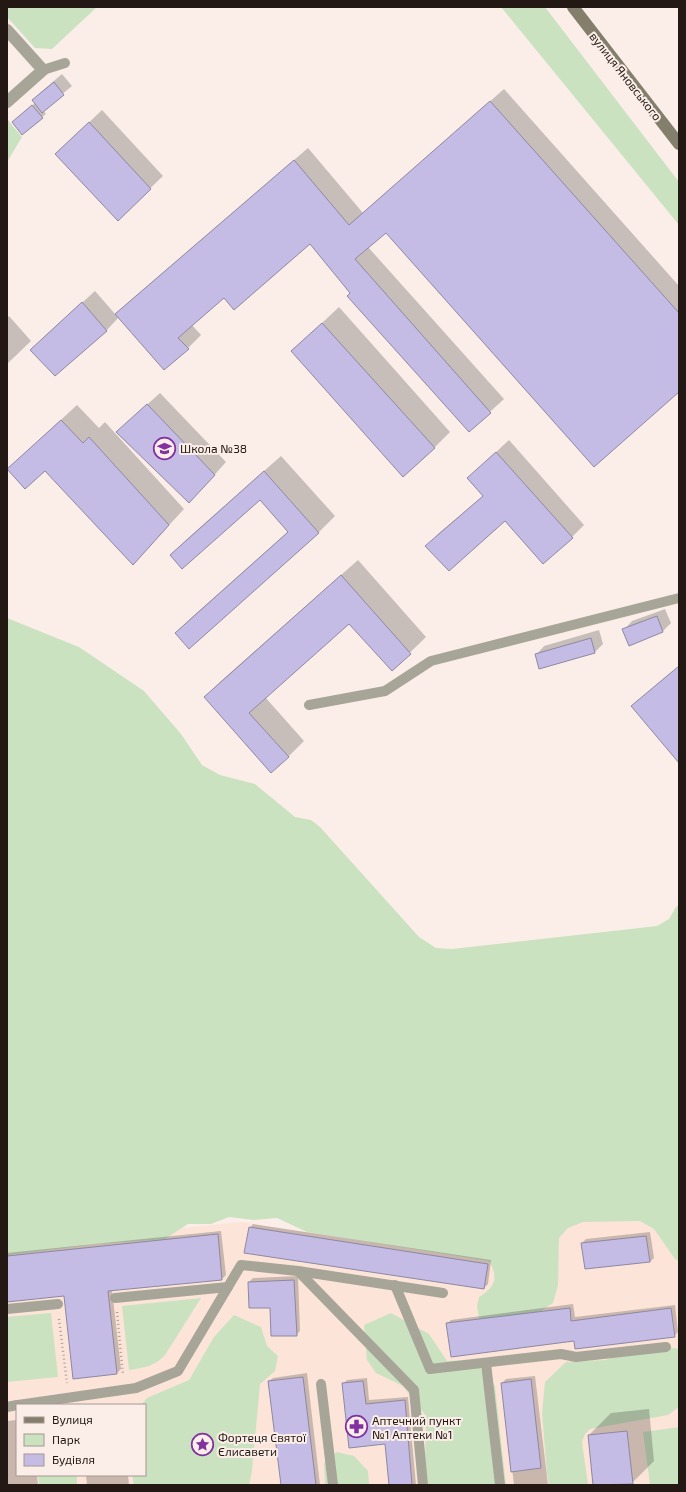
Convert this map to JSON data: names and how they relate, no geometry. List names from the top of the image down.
{
  "streets": {
    "main road": ["вулиця Яновського"]
  },
  "places": {
    "school or university": ["Школа №38"],
    "pharmacy": ["Аптечний пункт №1 Аптеки №1"],
    "place": ["Фортеця Святої Єлисавети"]
  },
  "legend": ["Вулиця", "Парк", "Будівля"]
}
